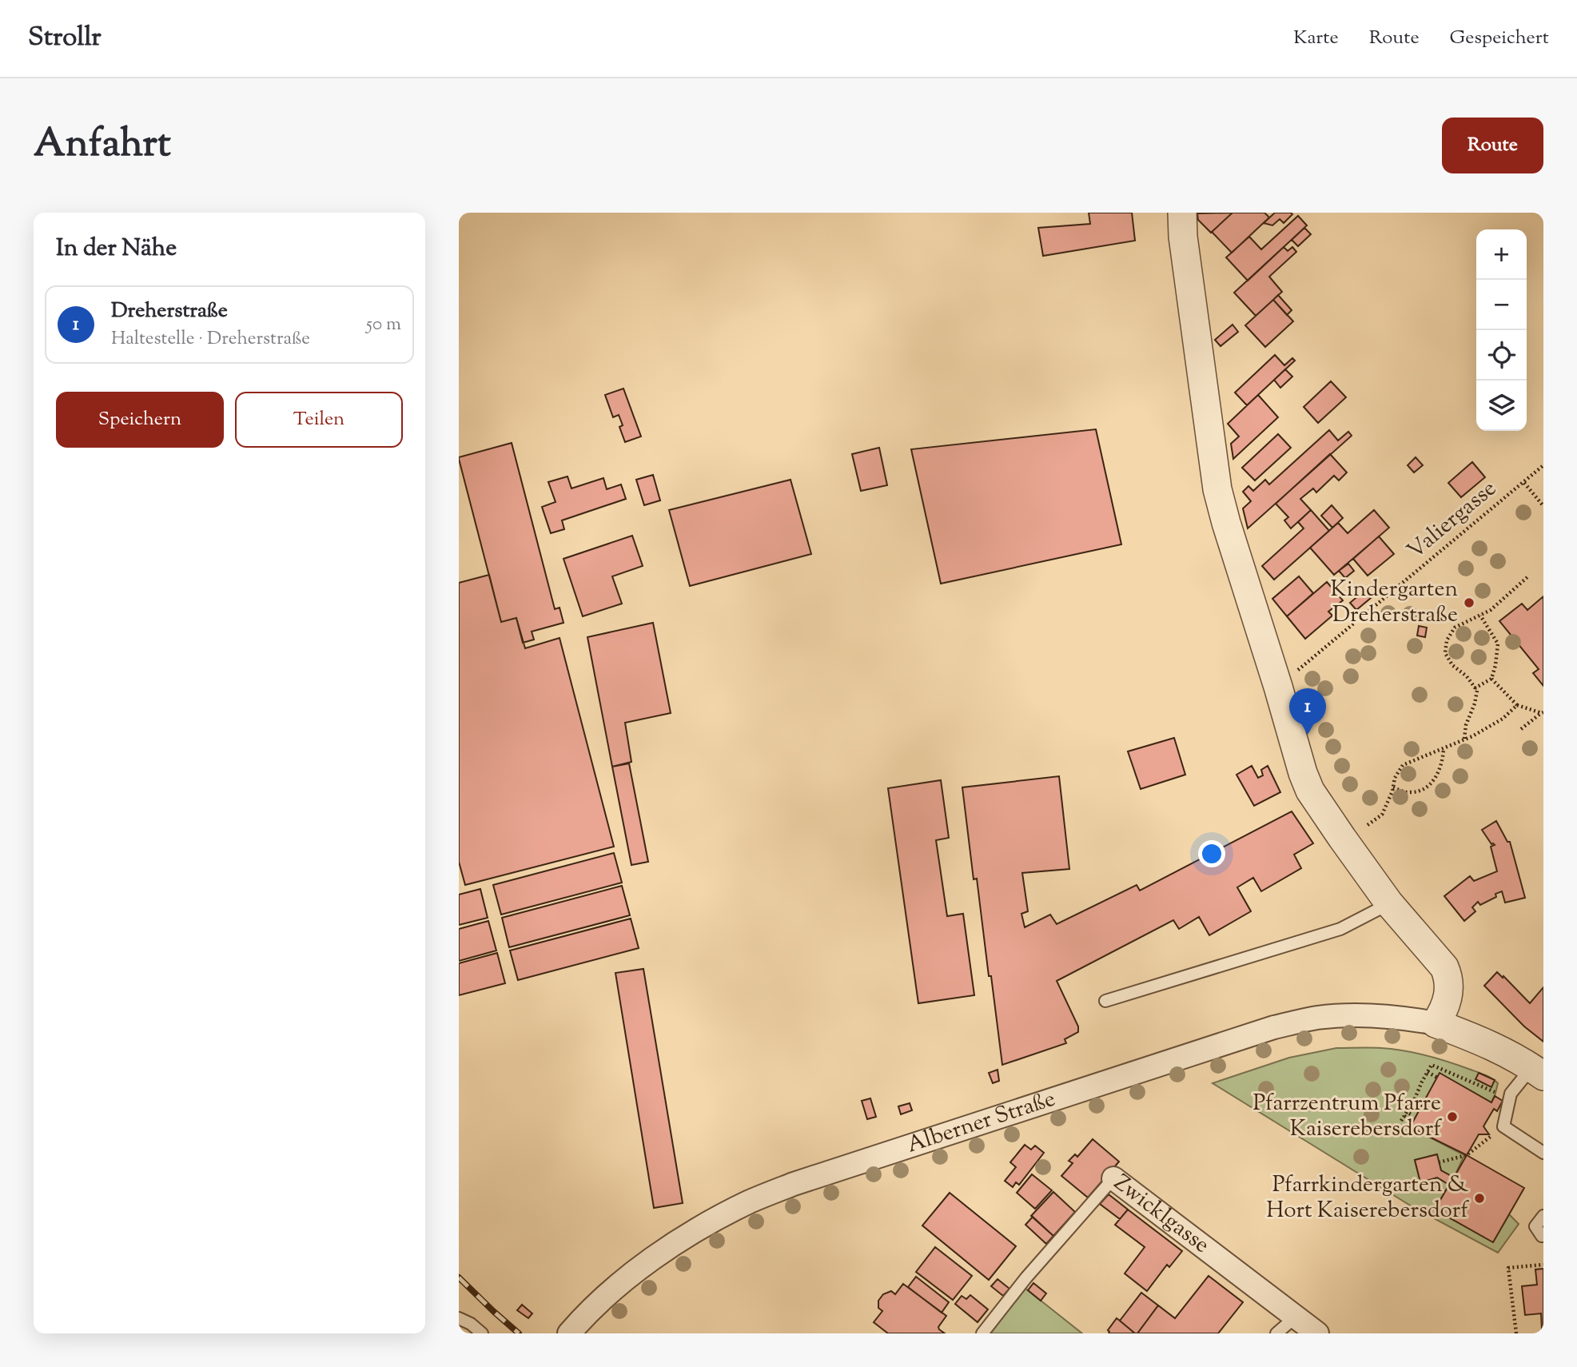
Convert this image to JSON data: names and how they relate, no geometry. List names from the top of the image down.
{
  "streets": {
    "street": ["Alberner Straße", "Zwicklgasse"],
    "path": ["Valiergasse"]
  },
  "places": ["Kindergarten Dreherstraße", "Pfarrzentrum Pfarre Kaiserebersdorf", "Pfarrkindergarten & Hort Kaiserebersdorf"],
  "page": {
    "header": "Strollr",
    "nav": ["Karte", "Route", "Gespeichert"],
    "title": "Anfahrt",
    "buttons": [
      "Route",
      ["Speichern", "Teilen"]
    ],
    "heading": "In der Nähe",
    "map_buttons": ["+", "−"],
    "list": [
      {
        "mark": "1",
        "name": "Dreherstraße",
        "note": "Haltestelle · Dreherstraße",
        "value": "50 m"
      }
    ],
    "pins": "1"
  }
}
